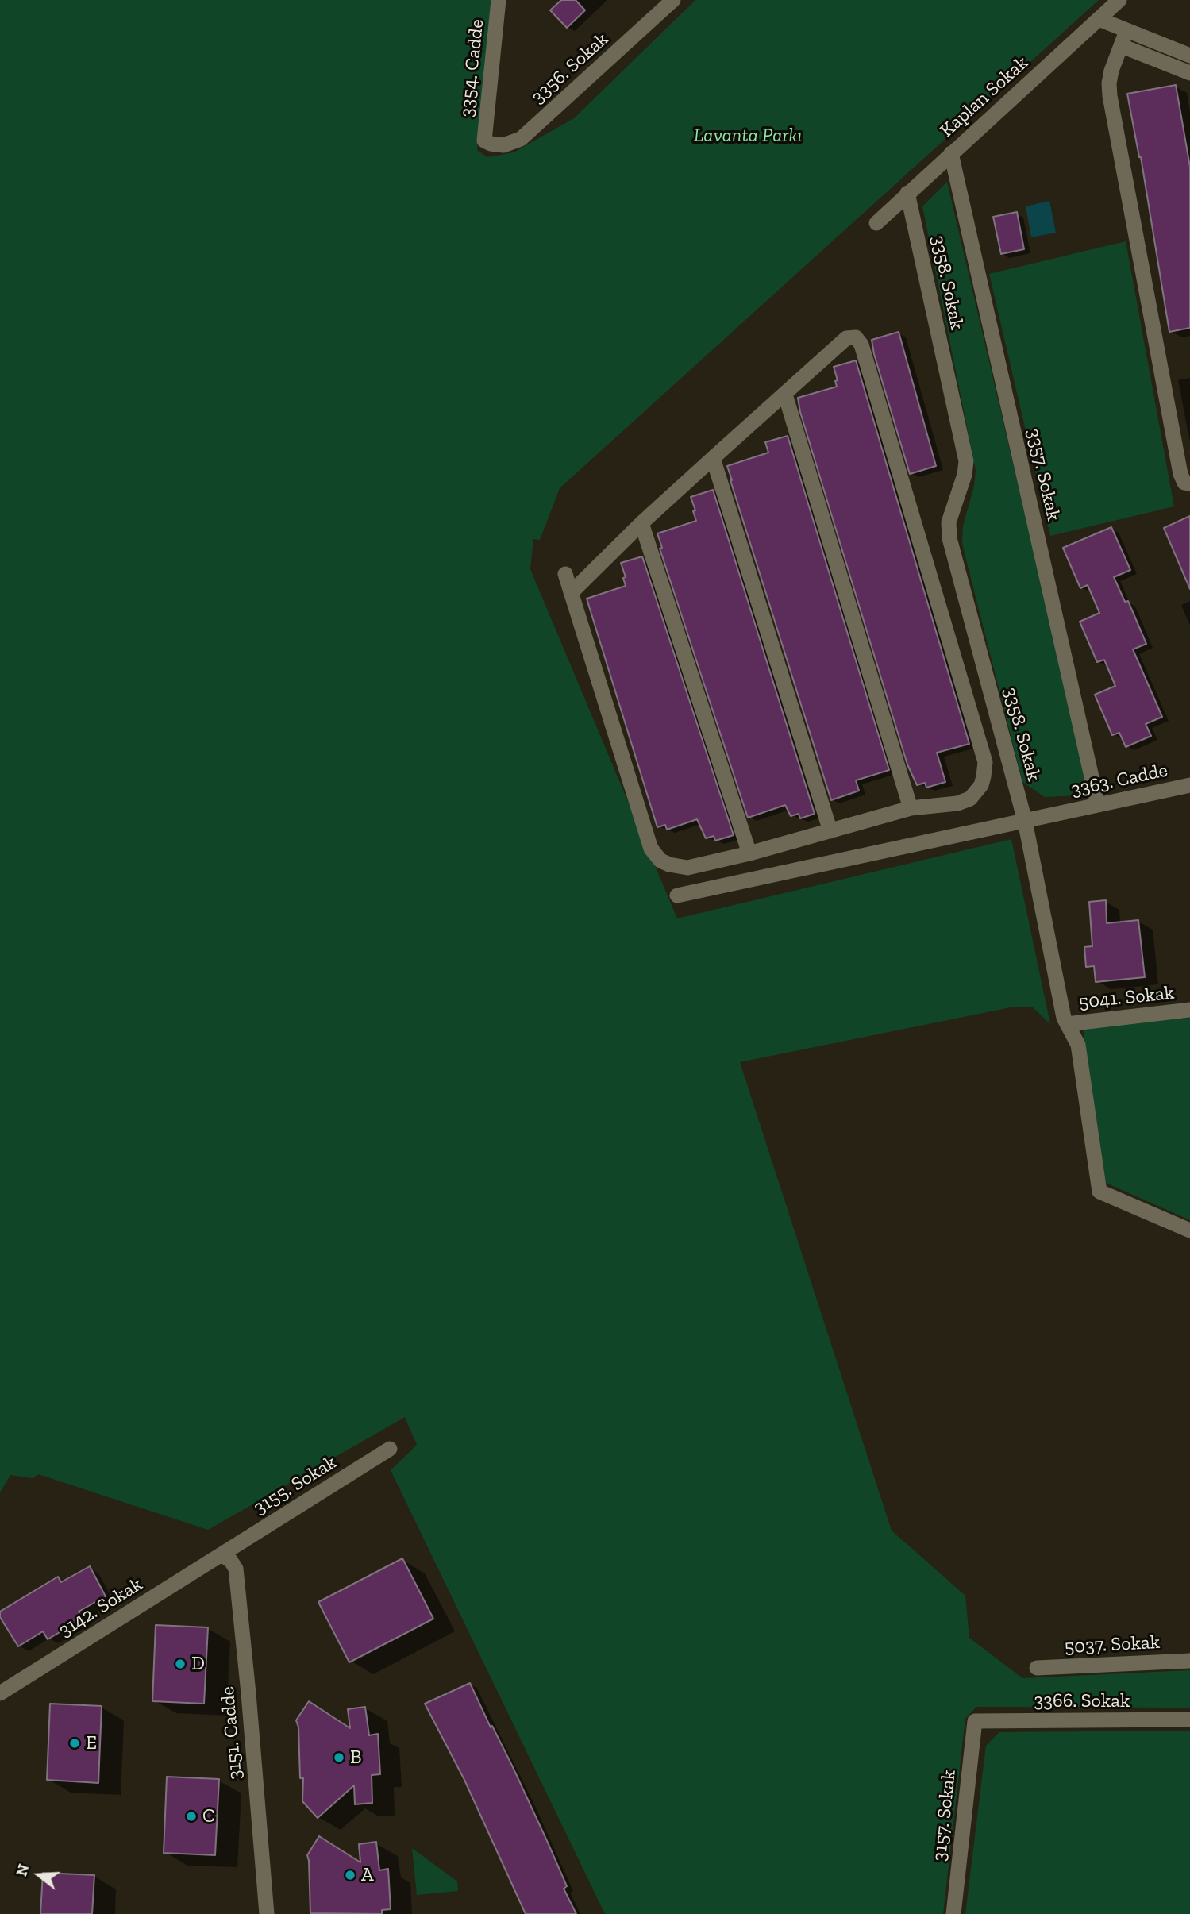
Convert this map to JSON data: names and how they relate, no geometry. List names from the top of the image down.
{
  "streets": {
    "street": [
      "3354. Cadde",
      "3356. Sokak",
      "Kaplan Sokak",
      "3358. Sokak",
      "3357. Sokak",
      "3363. Cadde",
      "5041. Sokak",
      "3155. Sokak",
      "3142. Sokak",
      "5037. Sokak",
      "3366. Sokak",
      "3151. Cadde",
      "3157. Sokak"
    ]
  },
  "crossings": [
    ["3354. Cadde", "3356. Sokak"],
    ["Kaplan Sokak", "3358. Sokak"],
    ["Kaplan Sokak", "3357. Sokak"],
    ["3358. Sokak", "3363. Cadde"],
    ["3358. Sokak", "5041. Sokak"],
    ["3357. Sokak", "3363. Cadde"],
    ["3155. Sokak", "3142. Sokak"],
    ["3155. Sokak", "3151. Cadde"],
    ["3142. Sokak", "3151. Cadde"],
    ["3366. Sokak", "3157. Sokak"]
  ],
  "parks": ["Lavanta Parkı"],
  "places": [
    "D",
    "E",
    "B",
    "C",
    "A"
  ],
  "north": "left"
}
